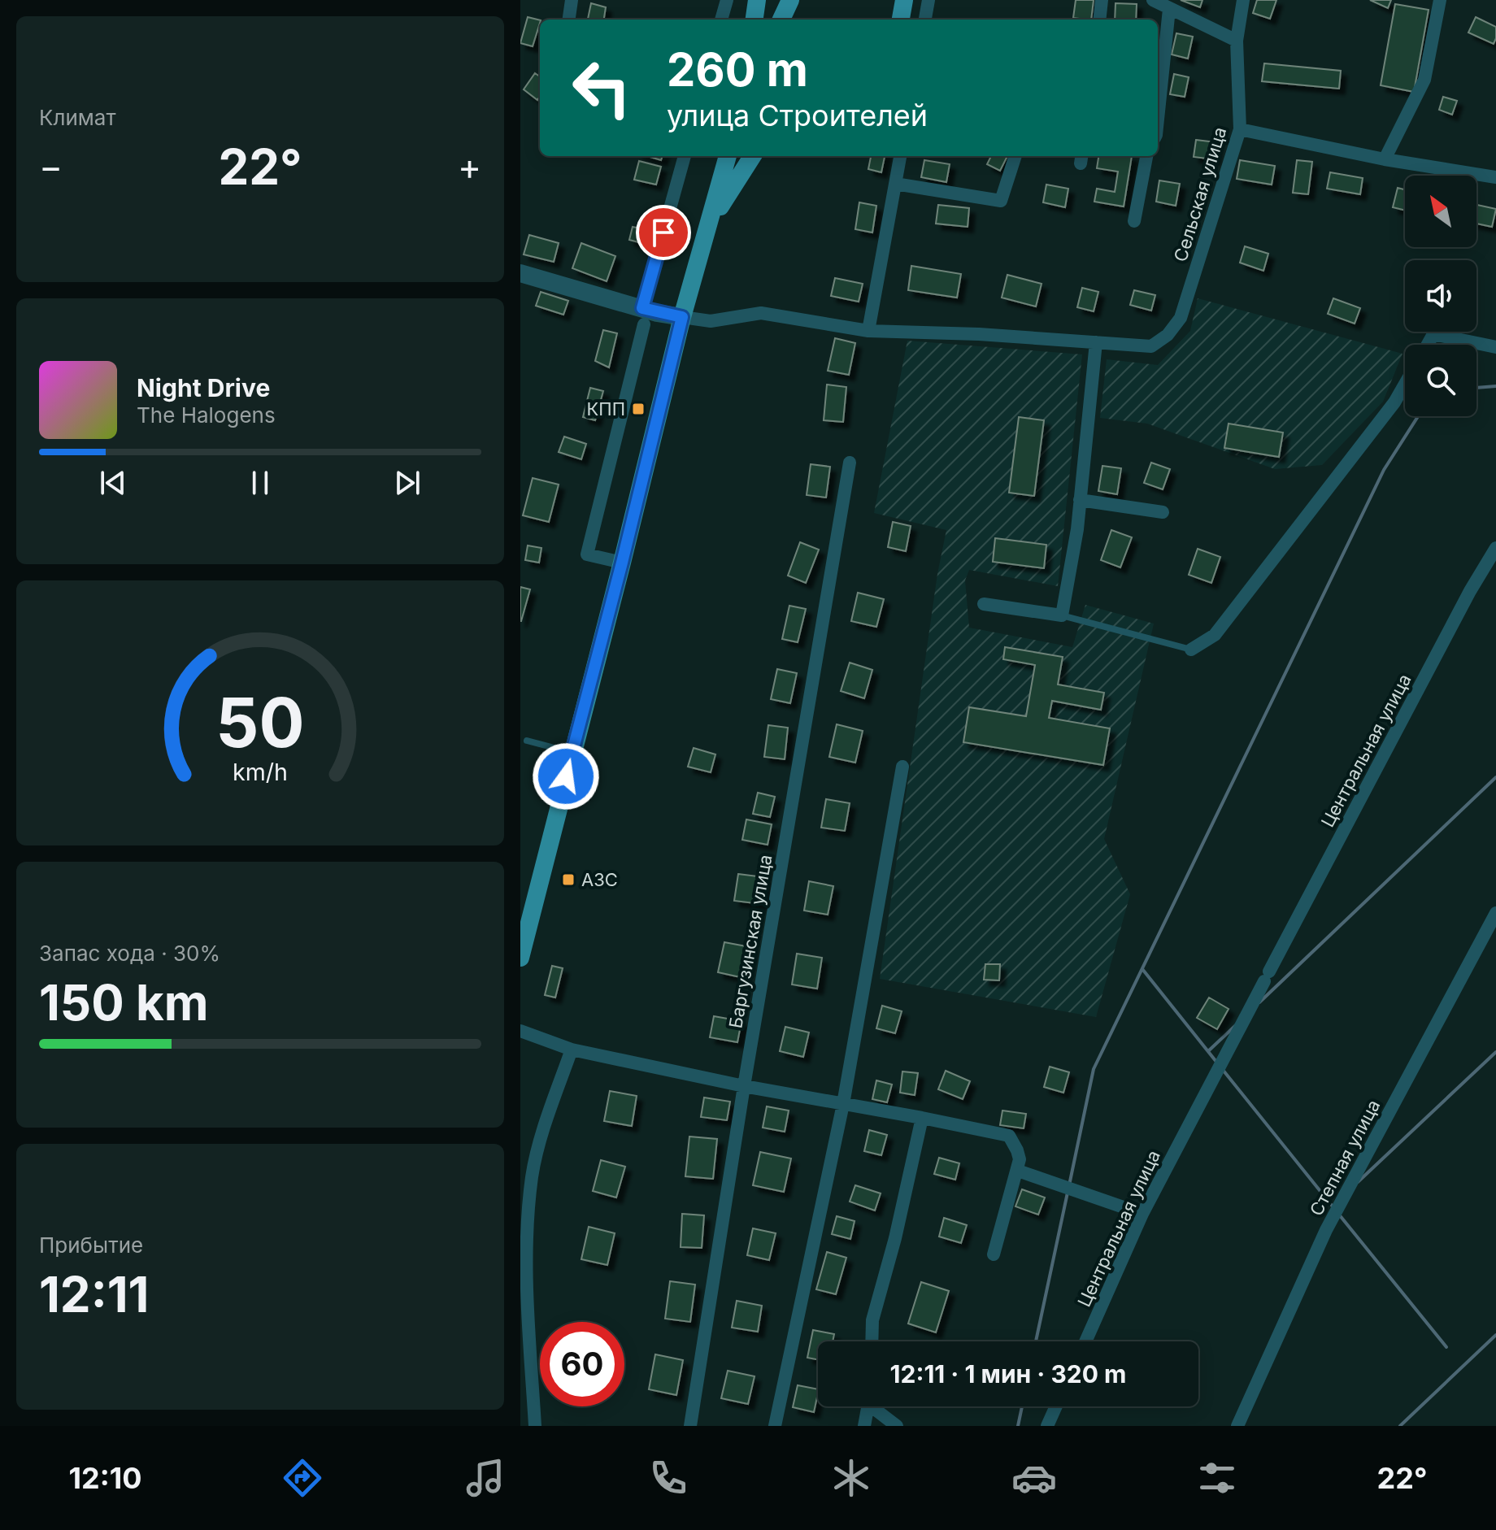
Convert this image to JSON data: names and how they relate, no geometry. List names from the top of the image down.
{
  "streets": {
    "street": [
      "Сельская улица",
      "Центральная улица",
      "Баргузинская улица",
      "Степная улица"
    ]
  },
  "places": {
    "transit": ["КПП", "АЗС"]
  },
  "north": "top left",
  "page": {
    "tile": [
      "Климат",
      ["Запас хода · 30%", "150 km"],
      ["Прибытие", "12:11"]
    ],
    "turn": ["260 m", "улица Строителей"],
    "heat": ["−", "22°", "+"],
    "song": ["Night Drive", "The Halogens"],
    "limit": "60",
    "trip": "12:11 · 1 мин · 320 m",
    "tabs": ["12:10", "22°"],
    "gauge": ["50", "km/h"]
  }
}
